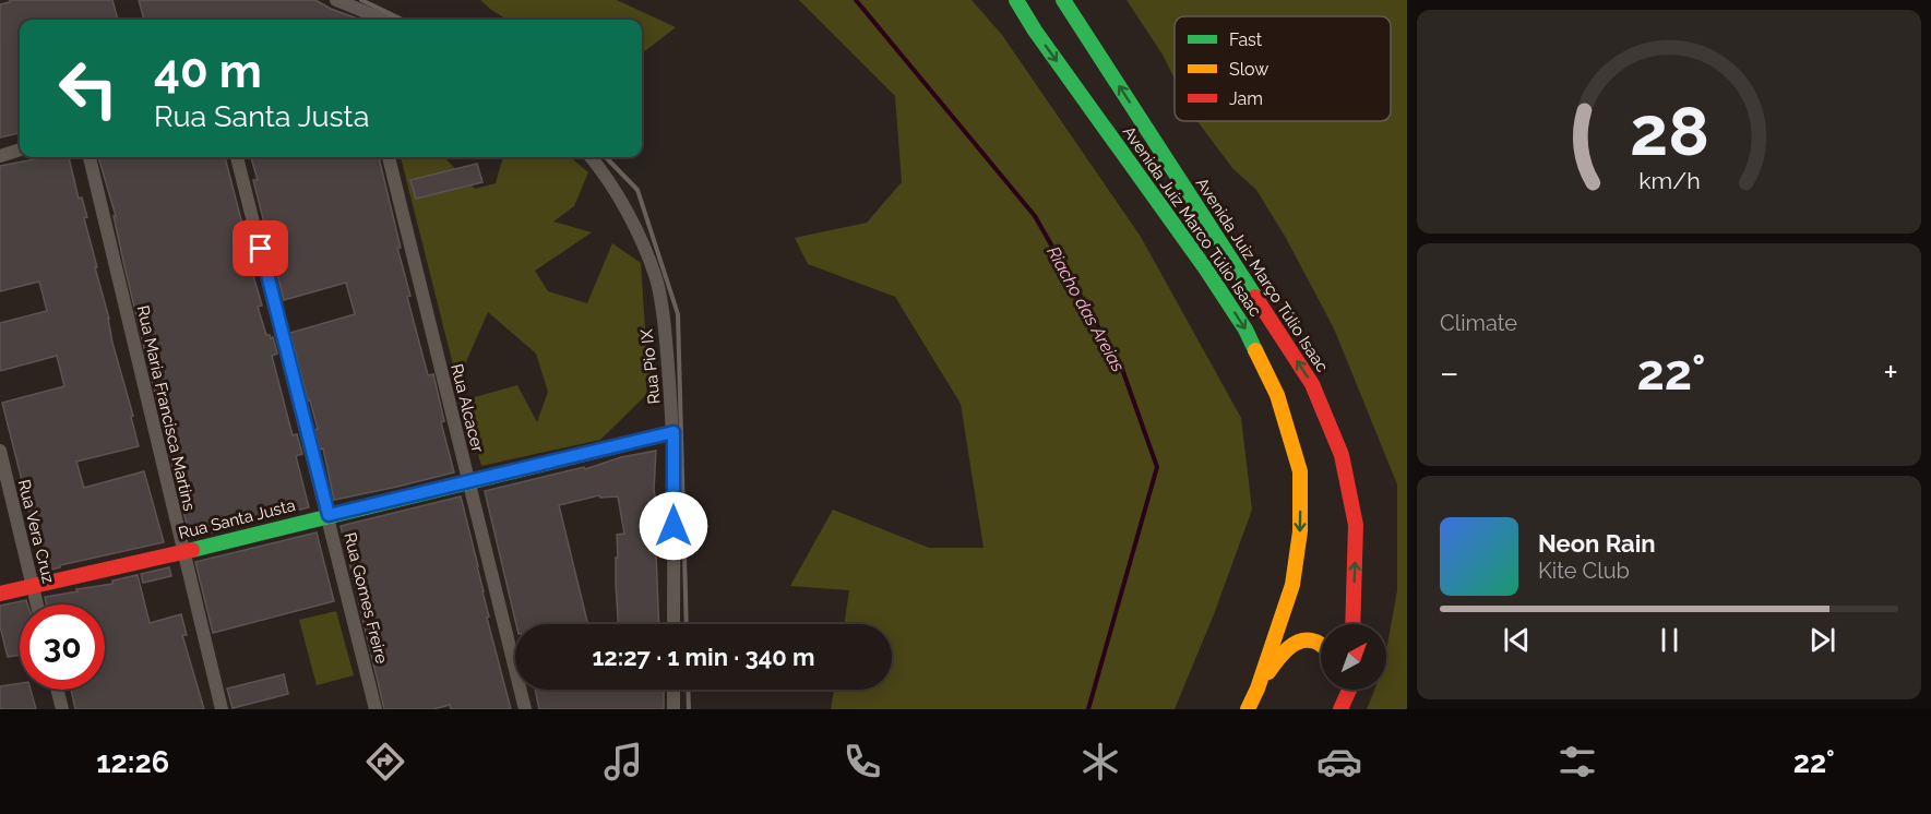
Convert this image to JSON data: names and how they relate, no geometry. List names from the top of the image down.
{
  "streets": {
    "main road": ["Avenida Juiz Marco Túlio Isaac", "Avenida Juiz Março Túlio Isaac", "Rua Santa Justa"],
    "street": [
      "Rua Pio IX",
      "Rua Maria Francisca Martins",
      "Rua Alcacer",
      "Rua Vera Cruz",
      "Rua Gomes Freire"
    ]
  },
  "crossings": [
    ["Rua Pio IX", "Rua Santa Justa"],
    ["Rua Maria Francisca Martins", "Rua Santa Justa"],
    ["Rua Alcacer", "Rua Santa Justa"],
    ["Rua Santa Justa", "Rua Vera Cruz"],
    ["Rua Santa Justa", "Rua Gomes Freire"]
  ],
  "one_way": ["Avenida Juiz Marco Túlio Isaac", "Avenida Juiz Março Túlio Isaac"],
  "water": ["Riacho das Areias"],
  "legend": ["Fast", "Slow", "Jam"],
  "north": "top right",
  "page": {
    "turn": ["40 m", "Rua Santa Justa"],
    "tile": "Climate",
    "heat": ["−", "22°", "+"],
    "song": ["Neon Rain", "Kite Club"],
    "limit": "30",
    "trip": "12:27 · 1 min · 340 m",
    "tabs": ["12:26", "22°"],
    "gauge": ["28", "km/h"]
  }
}
